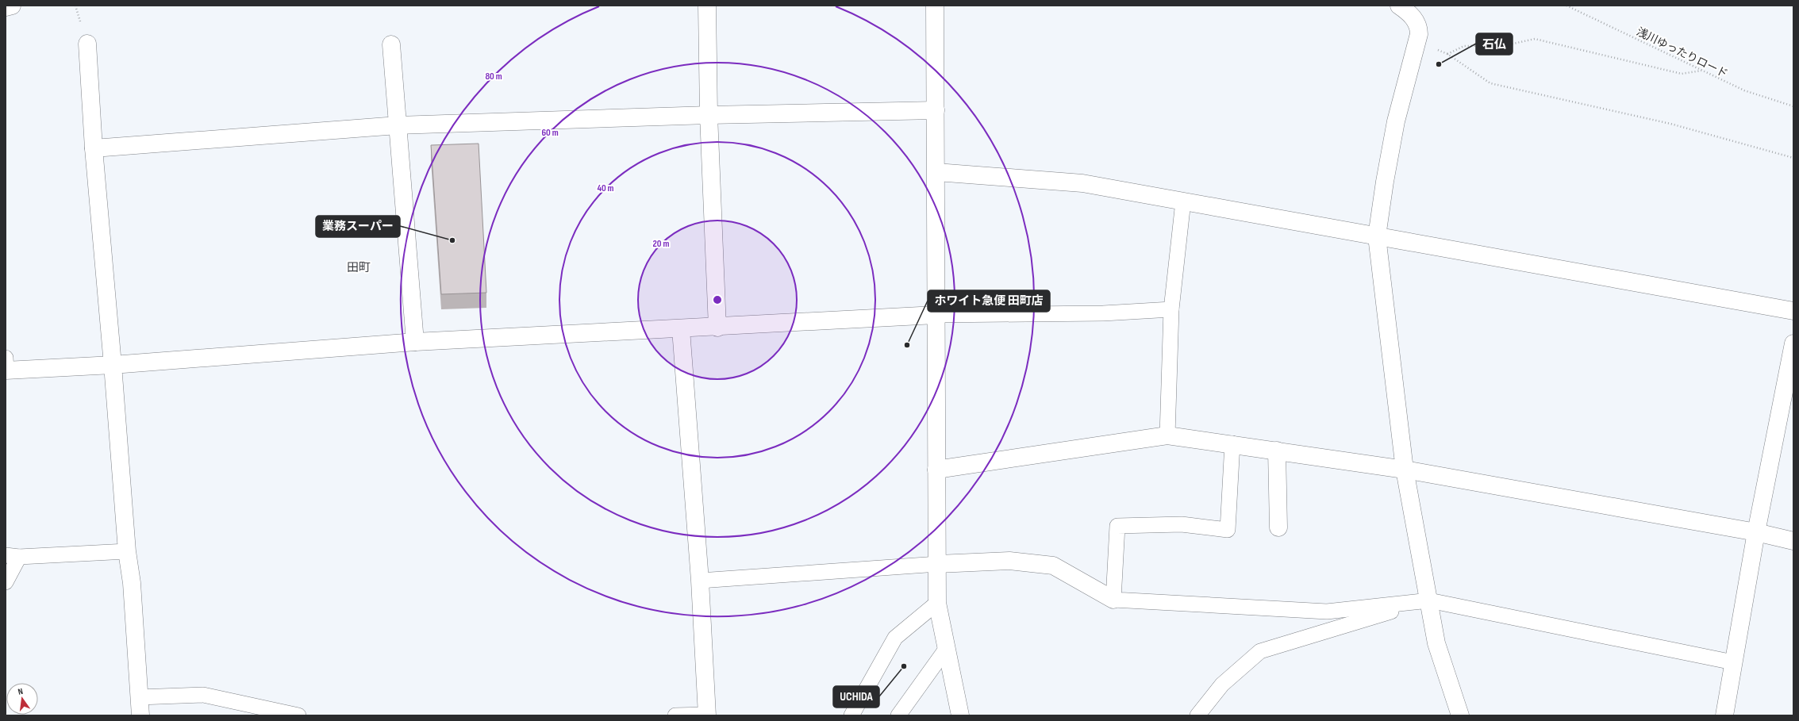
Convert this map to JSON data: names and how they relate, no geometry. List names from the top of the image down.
{
  "streets": {
    "path": ["浅川ゆったりロード"]
  },
  "districts": ["田町"],
  "places": [
    "石仏",
    "業務スーパー",
    "ホワイト急便 田町店",
    "UCHIDA"
  ],
  "north": "top",
  "rings": [
    "80 m",
    "60 m",
    "40 m",
    "20 m"
  ]
}
